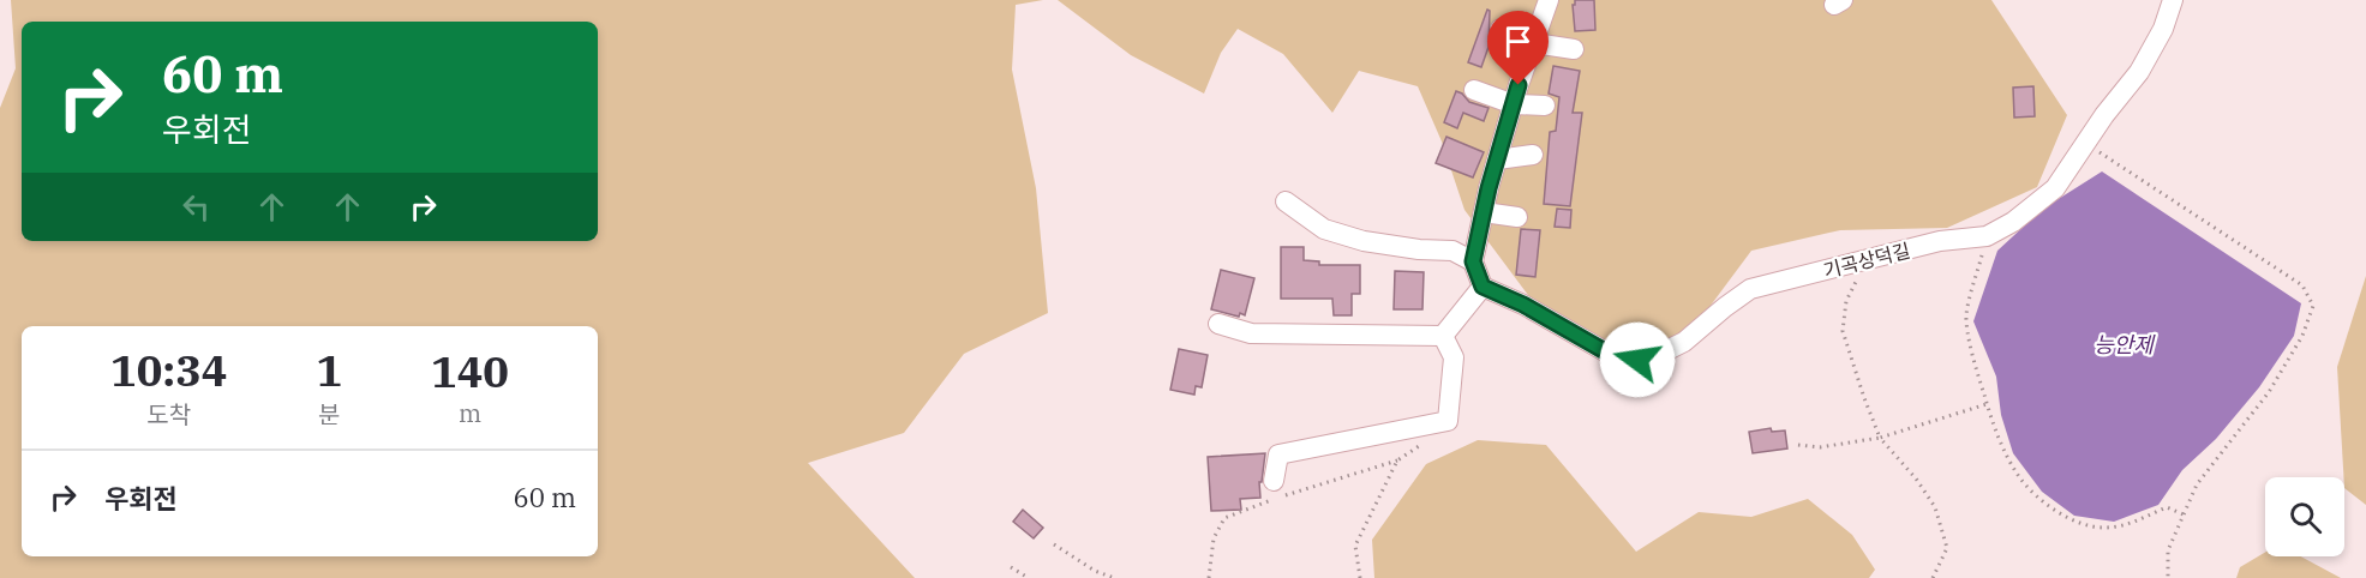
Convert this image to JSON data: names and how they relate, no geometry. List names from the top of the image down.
{
  "streets": {
    "street": ["기곡상덕길"]
  },
  "water": ["능안제"],
  "page": {
    "turn": ["60 m", "우회전"],
    "eta": [
      "10:34",
      "도착",
      "1",
      "분",
      "140",
      "m"
    ],
    "list": [
      {
        "name": "우회전",
        "value": "60 m"
      }
    ]
  }
}
